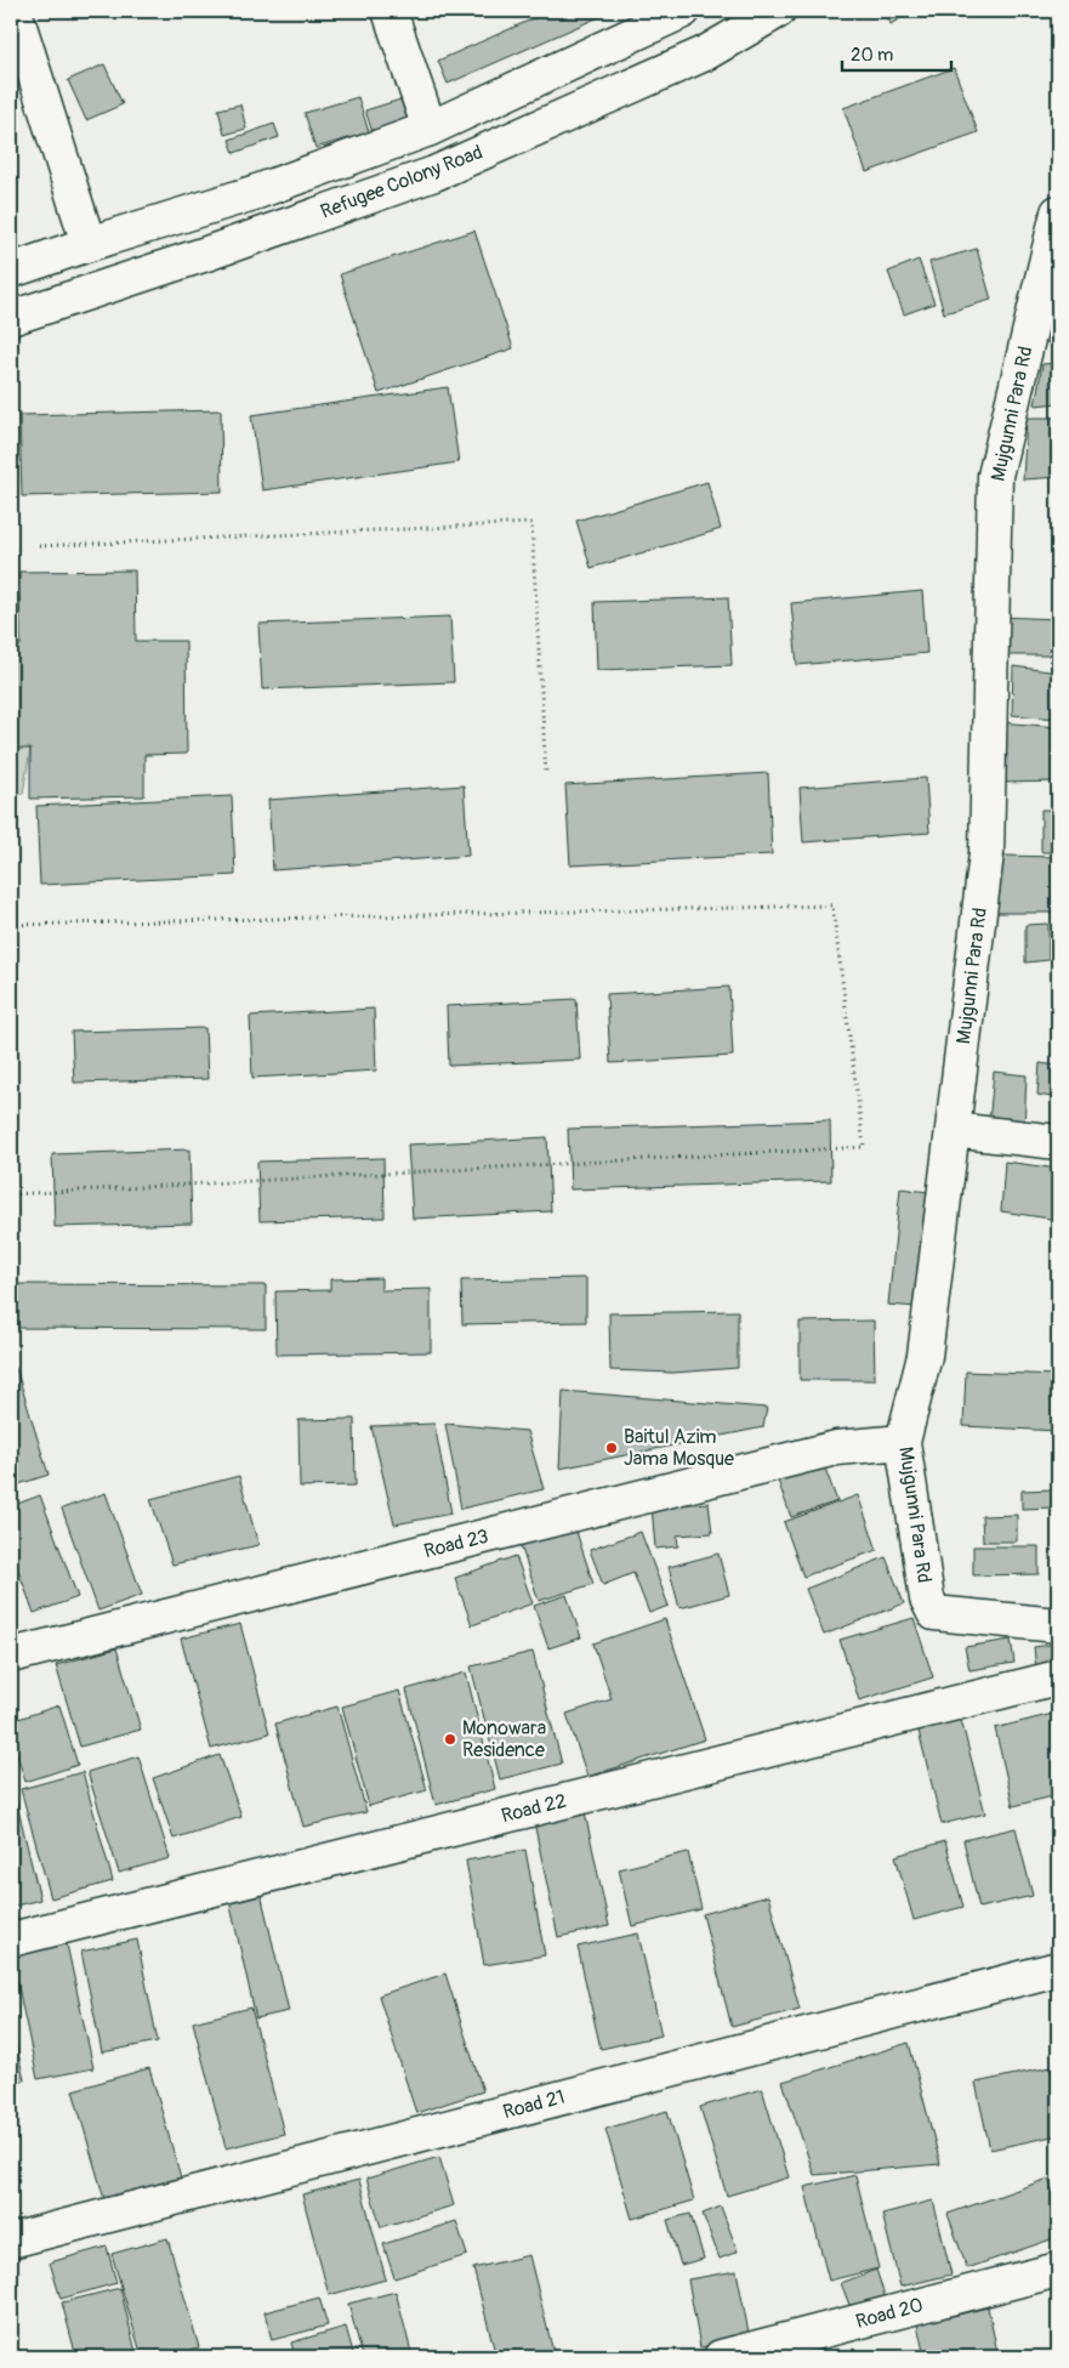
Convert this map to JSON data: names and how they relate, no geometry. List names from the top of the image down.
{
  "streets": {
    "street": [
      "Refugee Colony Road",
      "Mujgunni Para Rd",
      "Road 23",
      "Road 22",
      "Road 21",
      "Road 20"
    ]
  },
  "crossings": [
    ["Mujgunni Para Rd", "Road 23"]
  ],
  "places": ["Baitul Azim Jama Mosque", "Monowara Residence"],
  "scale_bar": "20 m"
}
